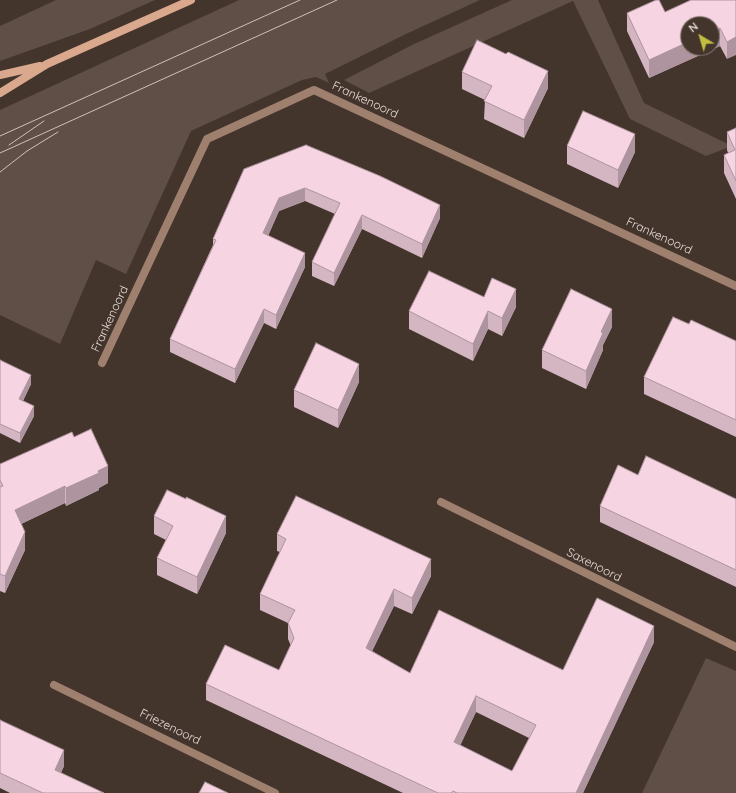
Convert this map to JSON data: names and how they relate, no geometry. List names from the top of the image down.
{
  "streets": {
    "street": ["Frankenoord", "Saxenoord", "Friezenoord"]
  },
  "north": "top left"
}
